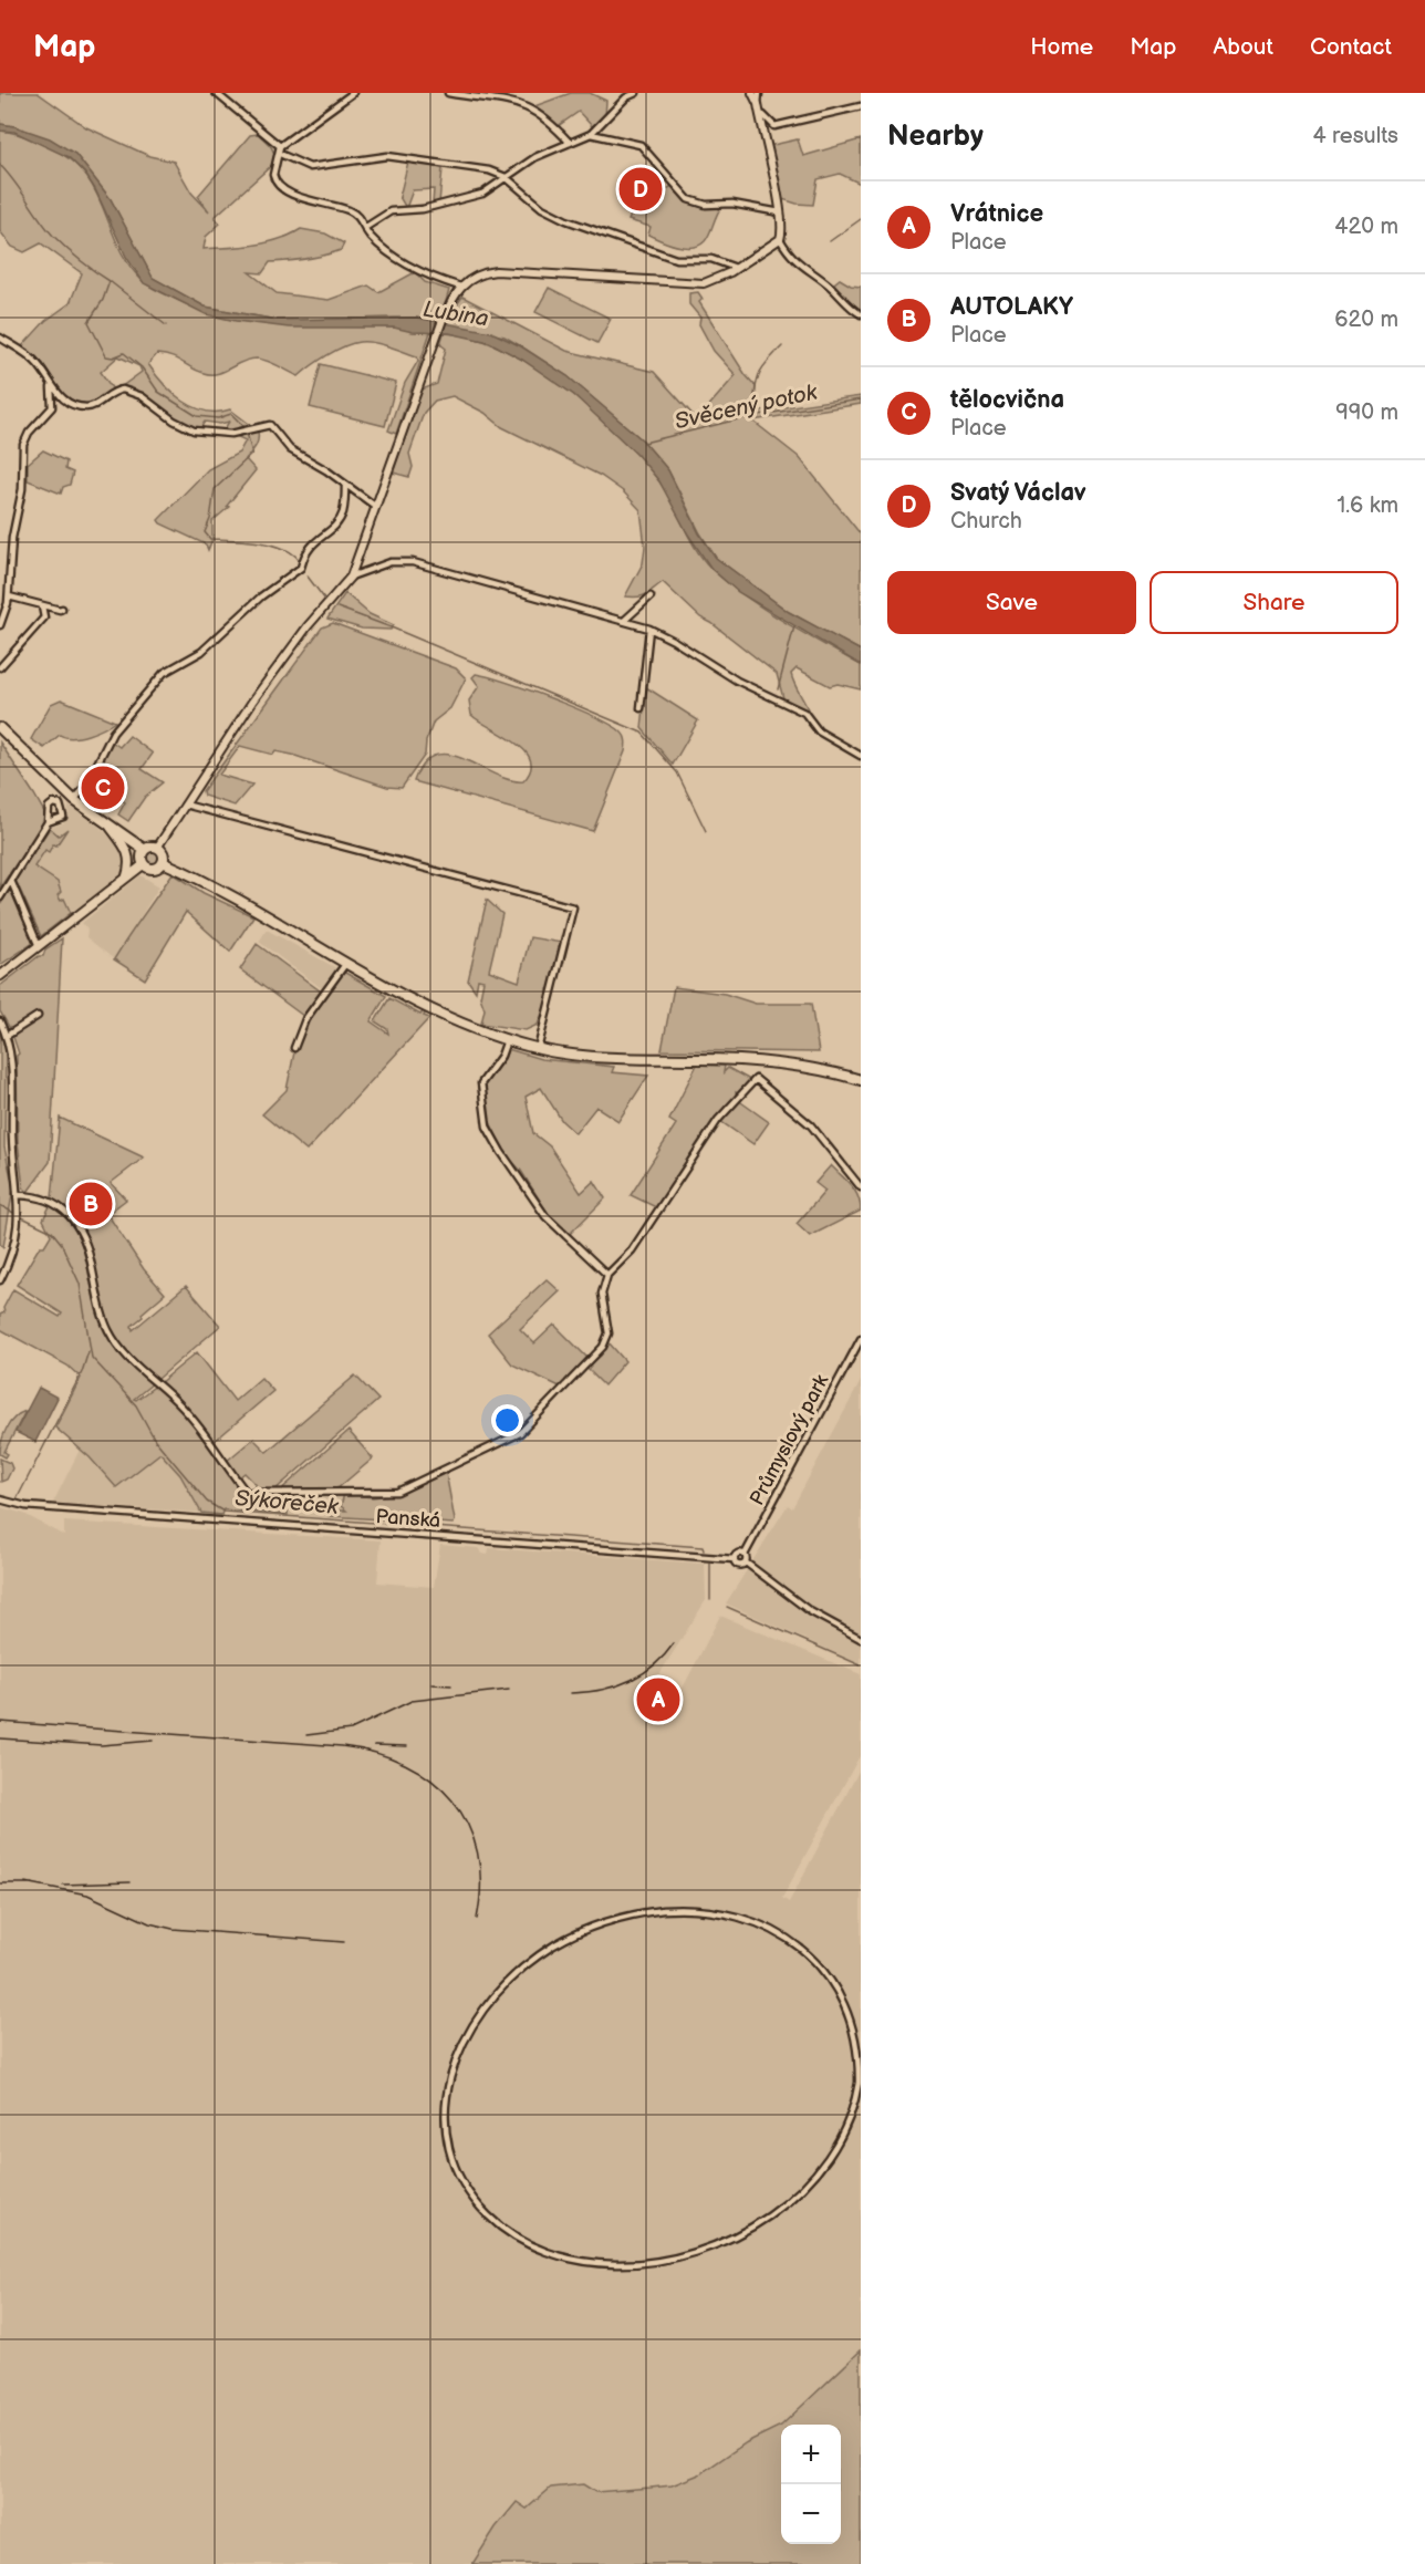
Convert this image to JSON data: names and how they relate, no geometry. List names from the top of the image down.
{
  "streets": {
    "street": ["Průmyslový park", "Panská"]
  },
  "crossings": [
    ["Průmyslový park", "Panská"]
  ],
  "water": ["Lubina", "Svěcený potok", "Sýkoreček"],
  "page": {
    "header": "Map",
    "nav": [
      "Home",
      "Map",
      "About",
      "Contact"
    ],
    "heading": ["Nearby", "4 results"],
    "pins": [
      "D",
      "C",
      "B",
      "A"
    ],
    "list": [
      {
        "mark": "A",
        "name": "Vrátnice",
        "note": "Place",
        "value": "420 m"
      },
      {
        "mark": "B",
        "name": "AUTOLAKY",
        "note": "Place",
        "value": "620 m"
      },
      {
        "mark": "C",
        "name": "tělocvična",
        "note": "Place",
        "value": "990 m"
      },
      {
        "mark": "D",
        "name": "Svatý Václav",
        "note": "Church",
        "value": "1.6 km"
      }
    ],
    "buttons": ["Save", "Share"],
    "map_buttons": ["+", "−"]
  }
}
